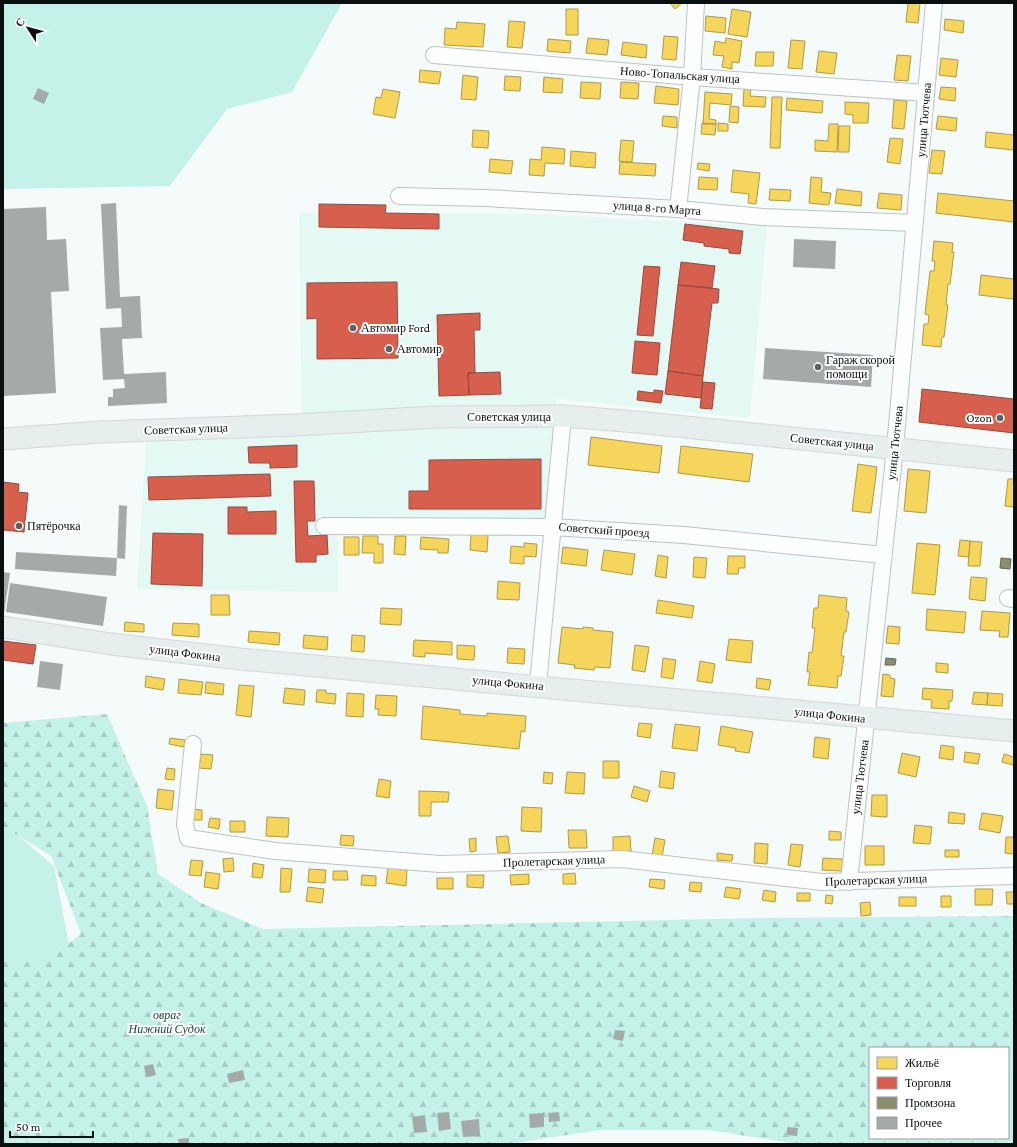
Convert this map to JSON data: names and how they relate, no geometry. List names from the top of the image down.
{
  "streets": {
    "main road": ["Советская улица", "улица Фокина"],
    "street": [
      "Ново-Топальская улица",
      "улица Тютчева",
      "улица 8-го Марта",
      "Советский проезд",
      "Пролетарская улица"
    ]
  },
  "crossings": [
    ["Ново-Топальская улица", "улица Тютчева"],
    ["улица Тютчева", "улица 8-го Марта"],
    ["улица Тютчева", "Советская улица"],
    ["улица Тютчева", "Советский проезд"],
    ["улица Тютчева", "улица Фокина"],
    ["улица Тютчева", "Пролетарская улица"]
  ],
  "parks": ["овраг Нижний Судок"],
  "places": [
    "Автомир Ford",
    "Автомир",
    "Гараж скорой помощи",
    "Ozon",
    "Пятёрочка"
  ],
  "legend": [
    "Жильё",
    "Торговля",
    "Промзона",
    "Прочее"
  ],
  "scale_bar": "50 m",
  "north": "top left"
}
